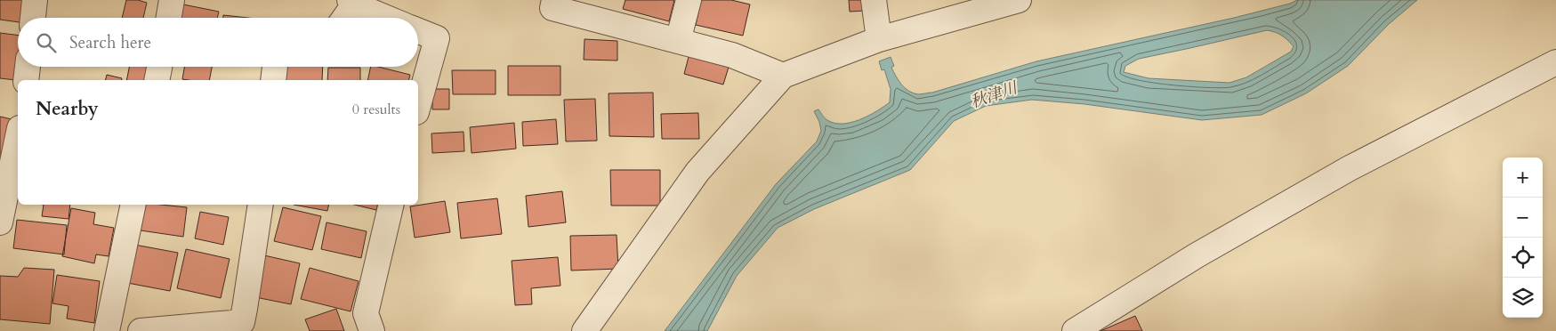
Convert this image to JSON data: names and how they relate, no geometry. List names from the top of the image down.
{
  "water": ["秋津川"],
  "page": {
    "search": "Search here",
    "heading": ["Nearby", "0 results"],
    "map_buttons": ["+", "−"]
  }
}
